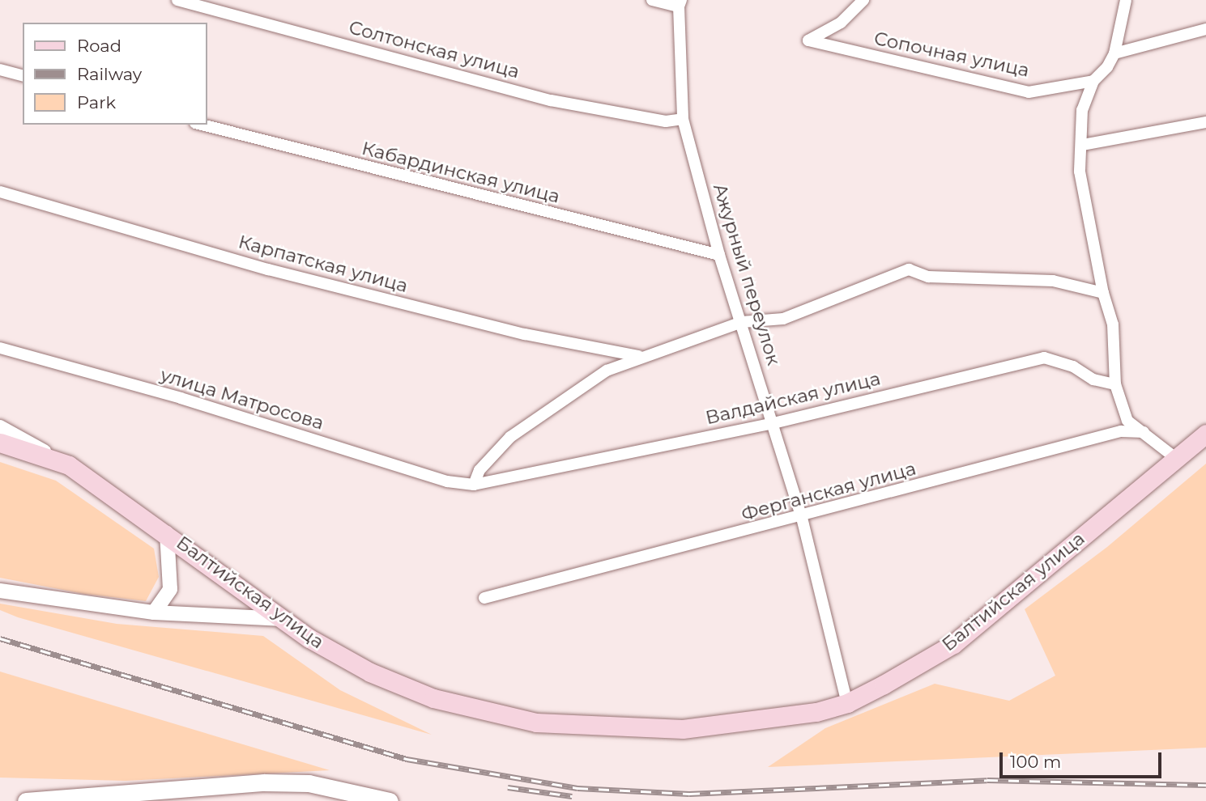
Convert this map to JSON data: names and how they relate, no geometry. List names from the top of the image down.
{
  "streets": {
    "main road": ["Балтийская улица"],
    "street": [
      "Солтонская улица",
      "Сопочная улица",
      "Кабардинская улица",
      "Карпатская улица",
      "Ажурный переулок",
      "Валдайская улица",
      "улица Матросова",
      "Ферганская улица"
    ]
  },
  "crossings": [
    ["Солтонская улица", "Ажурный переулок"],
    ["Кабардинская улица", "Ажурный переулок"],
    ["Карпатская улица", "Ажурный переулок"],
    ["Карпатская улица", "Валдайская улица"],
    ["Карпатская улица", "улица Матросова"],
    ["Ажурный переулок", "Валдайская улица"],
    ["Ажурный переулок", "Ферганская улица"],
    ["Ажурный переулок", "Балтийская улица"],
    ["Валдайская улица", "улица Матросова"]
  ],
  "legend": ["Road", "Railway", "Park"],
  "scale_bar": "100 m"
}
